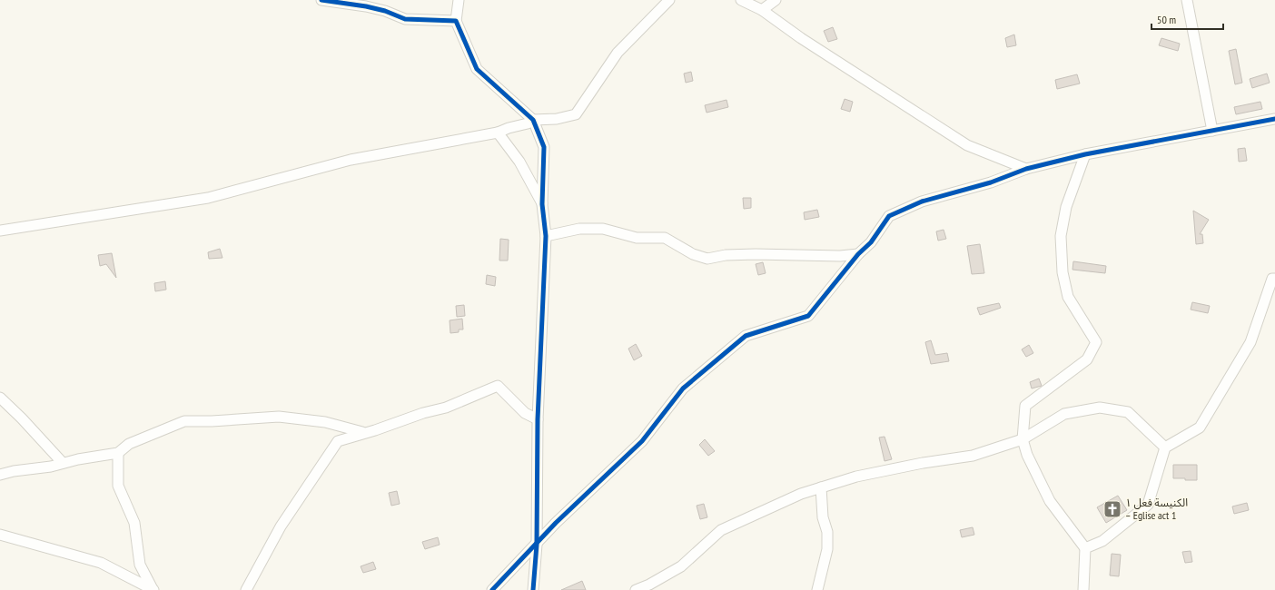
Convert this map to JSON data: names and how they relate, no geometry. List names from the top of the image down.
{
  "places": {
    "church": ["الكنيسة فعل ۱ – Eglise act 1"]
  },
  "scale_bar": "50 m"
}
